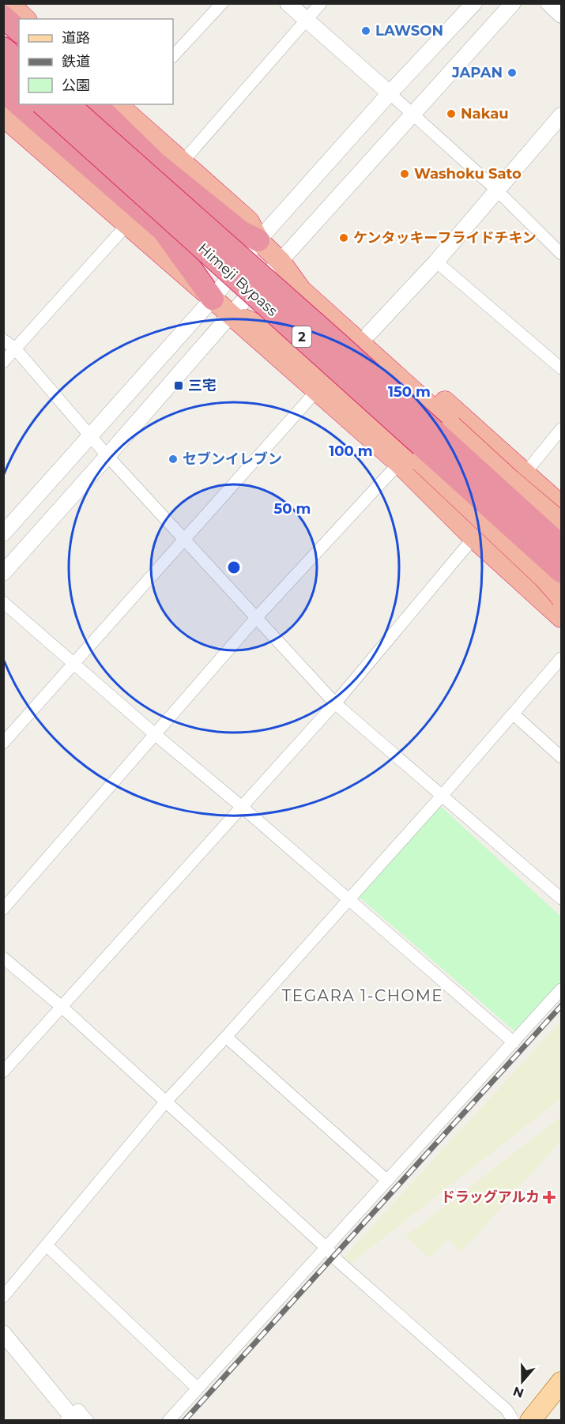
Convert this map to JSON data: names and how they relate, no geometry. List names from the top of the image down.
{
  "streets": {
    "highway": ["Himeji Bypass", "2"]
  },
  "districts": ["TEGARA 1-CHOME"],
  "places": {
    "other": [
      "LAWSON",
      "JAPAN",
      "Nakau",
      "Washoku Sato",
      "ケンタッキーフライドチキン",
      "セブンイレブン"
    ],
    "transit": ["三宅"],
    "health": ["ドラッグアルカ"]
  },
  "legend": ["道路", "鉄道", "公園"],
  "north": "bottom",
  "rings": ["150 m", "100 m", "50 m"]
}
